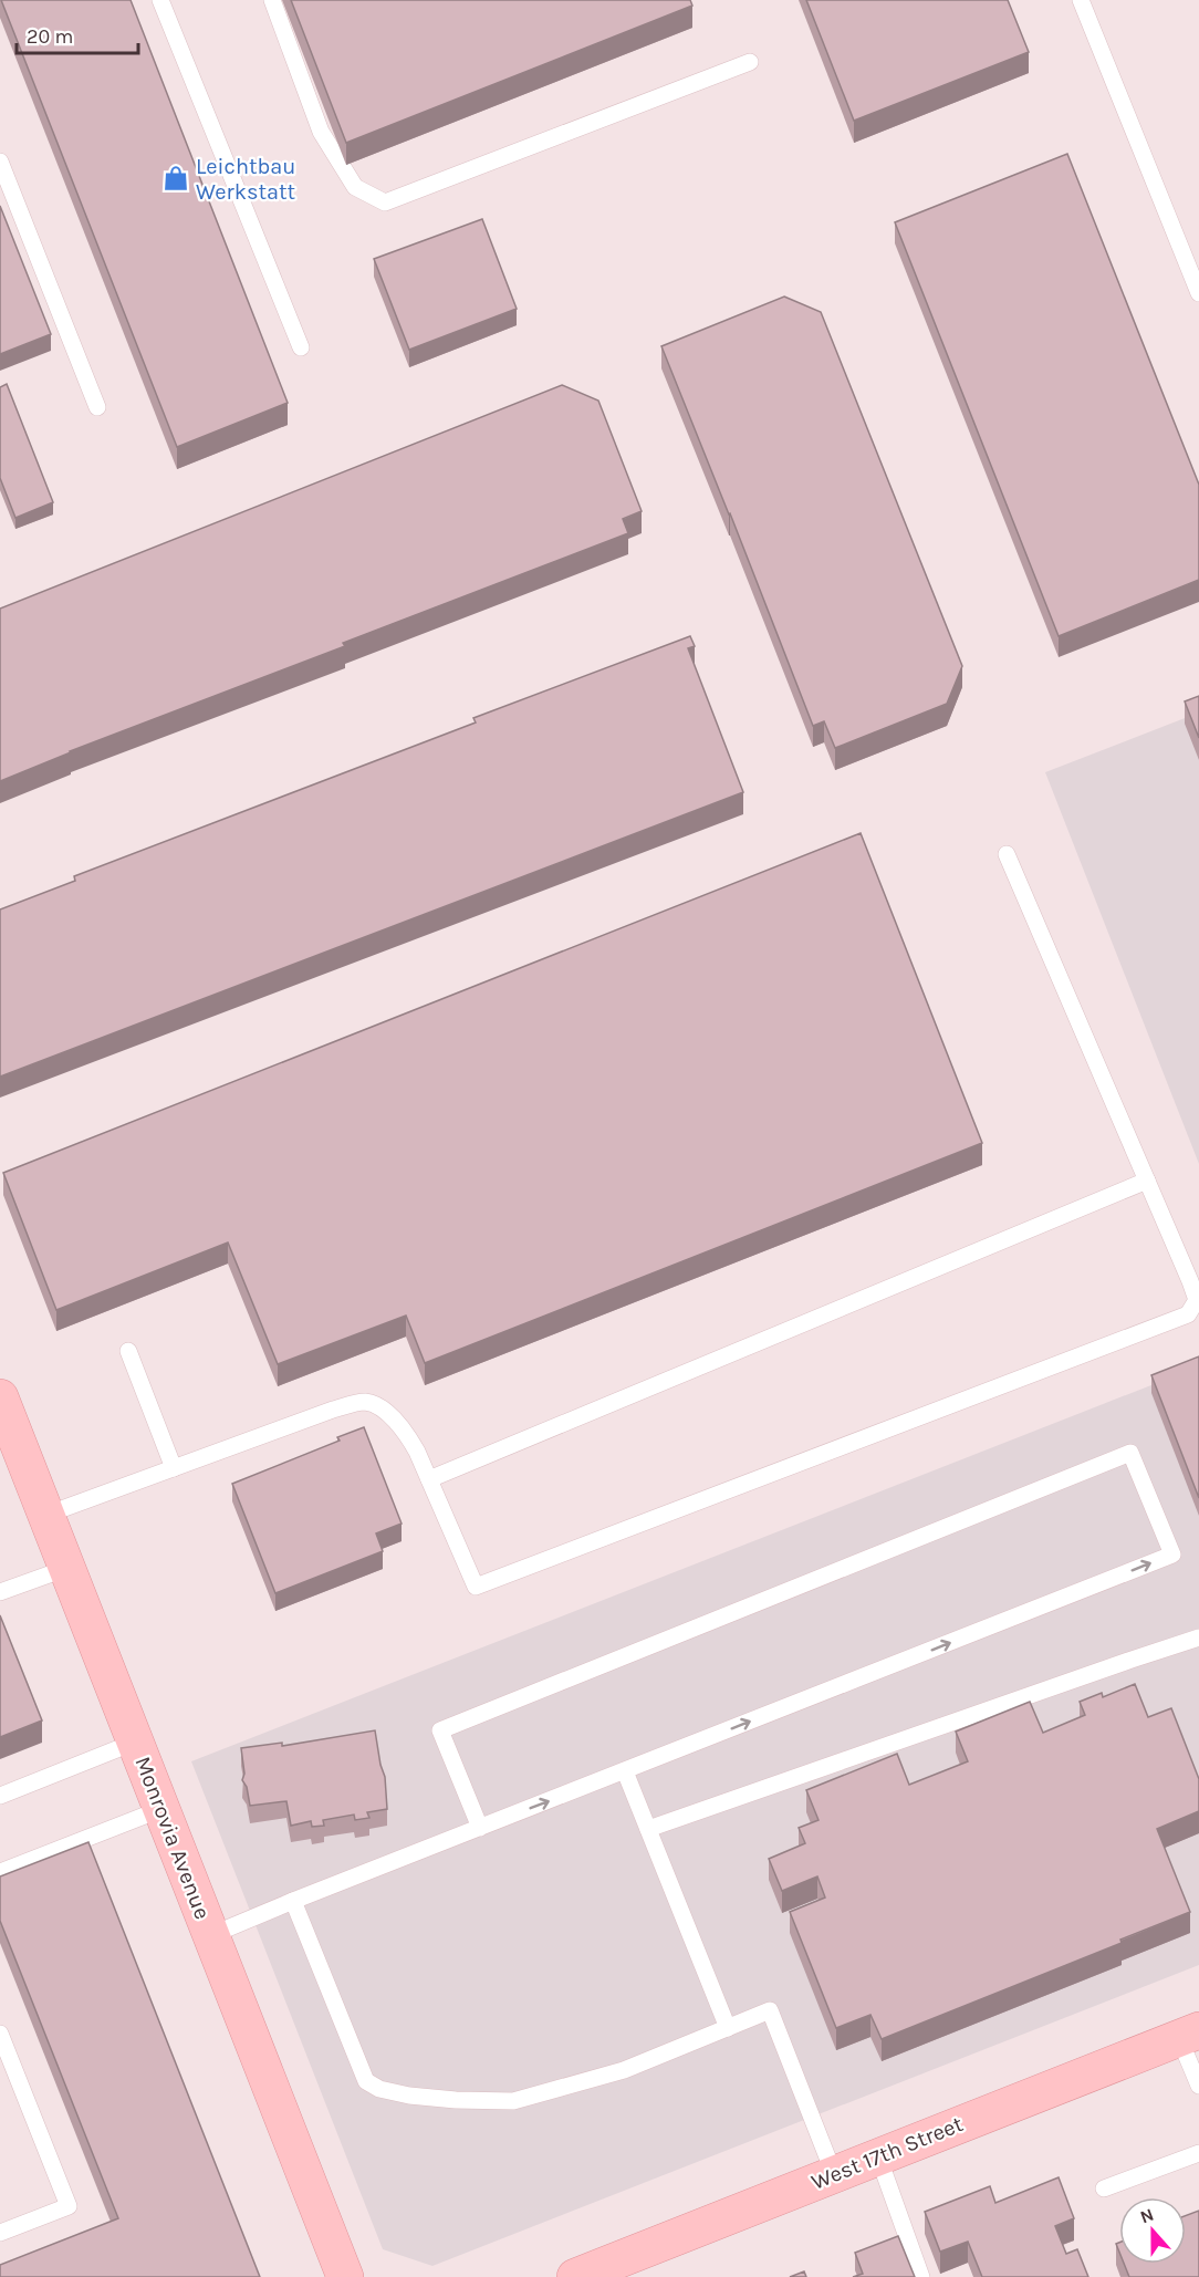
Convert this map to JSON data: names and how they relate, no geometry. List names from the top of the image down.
{
  "streets": {
    "street": ["Monrovia Avenue", "West 17th Street"]
  },
  "places": {
    "shop": ["Leichtbau Werkstatt"]
  },
  "scale_bar": "20 m",
  "north": "top"
}
